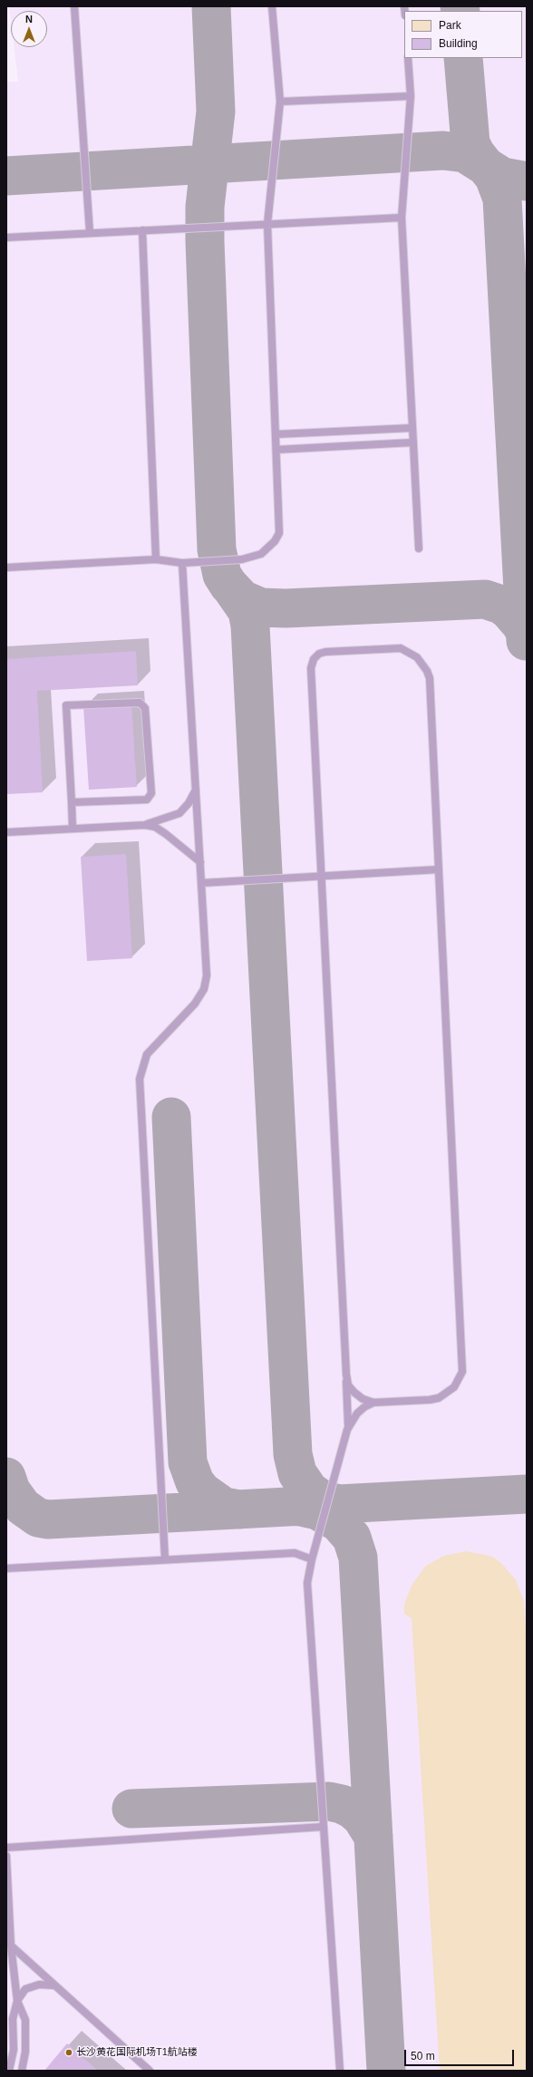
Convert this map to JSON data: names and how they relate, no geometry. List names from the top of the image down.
{
  "places": ["长沙黄花国际机场T1航站楼"],
  "legend": ["Park", "Building"],
  "scale_bar": "50 m",
  "north": "top"
}
